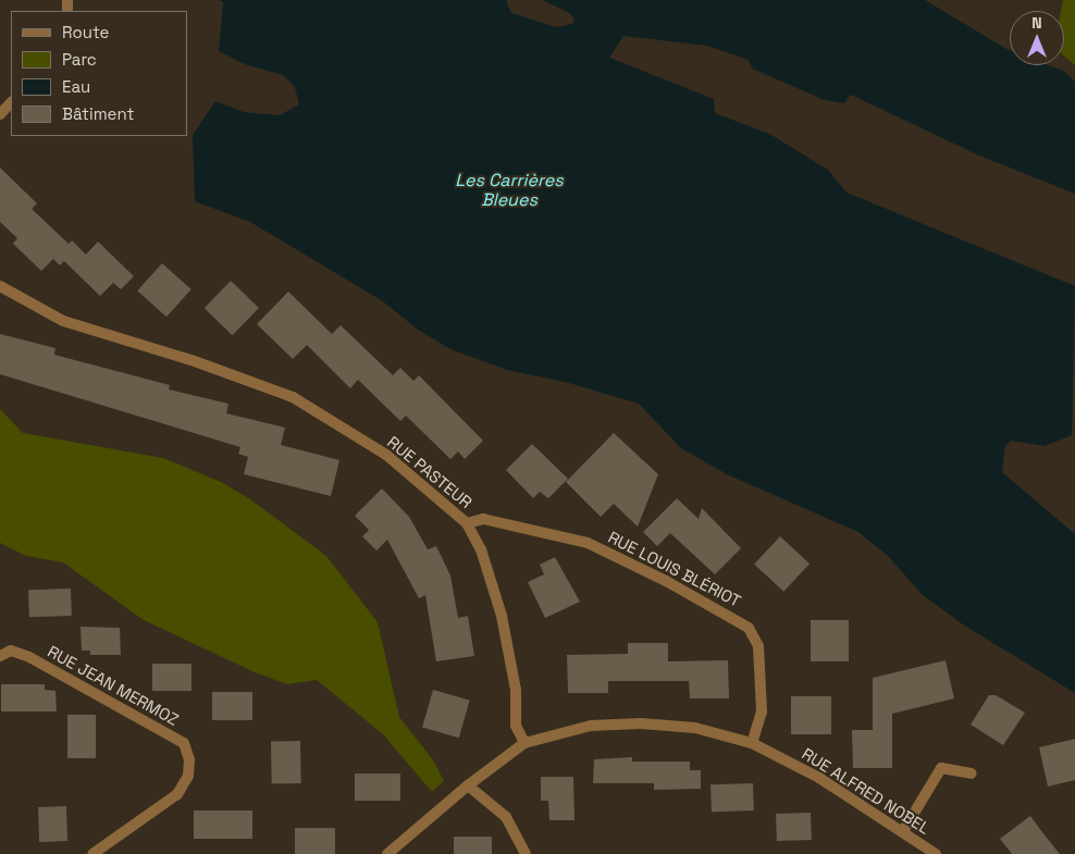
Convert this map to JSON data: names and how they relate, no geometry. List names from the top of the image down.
{
  "streets": {
    "street": [
      "RUE PASTEUR",
      "RUE LOUIS BLÉRIOT",
      "RUE JEAN MERMOZ",
      "RUE ALFRED NOBEL"
    ]
  },
  "crossings": [
    ["RUE PASTEUR", "RUE LOUIS BLÉRIOT"],
    ["RUE PASTEUR", "RUE ALFRED NOBEL"],
    ["RUE LOUIS BLÉRIOT", "RUE ALFRED NOBEL"]
  ],
  "water": ["Les Carrières Bleues"],
  "legend": [
    "Route",
    "Parc",
    "Eau",
    "Bâtiment"
  ],
  "north": "top"
}
